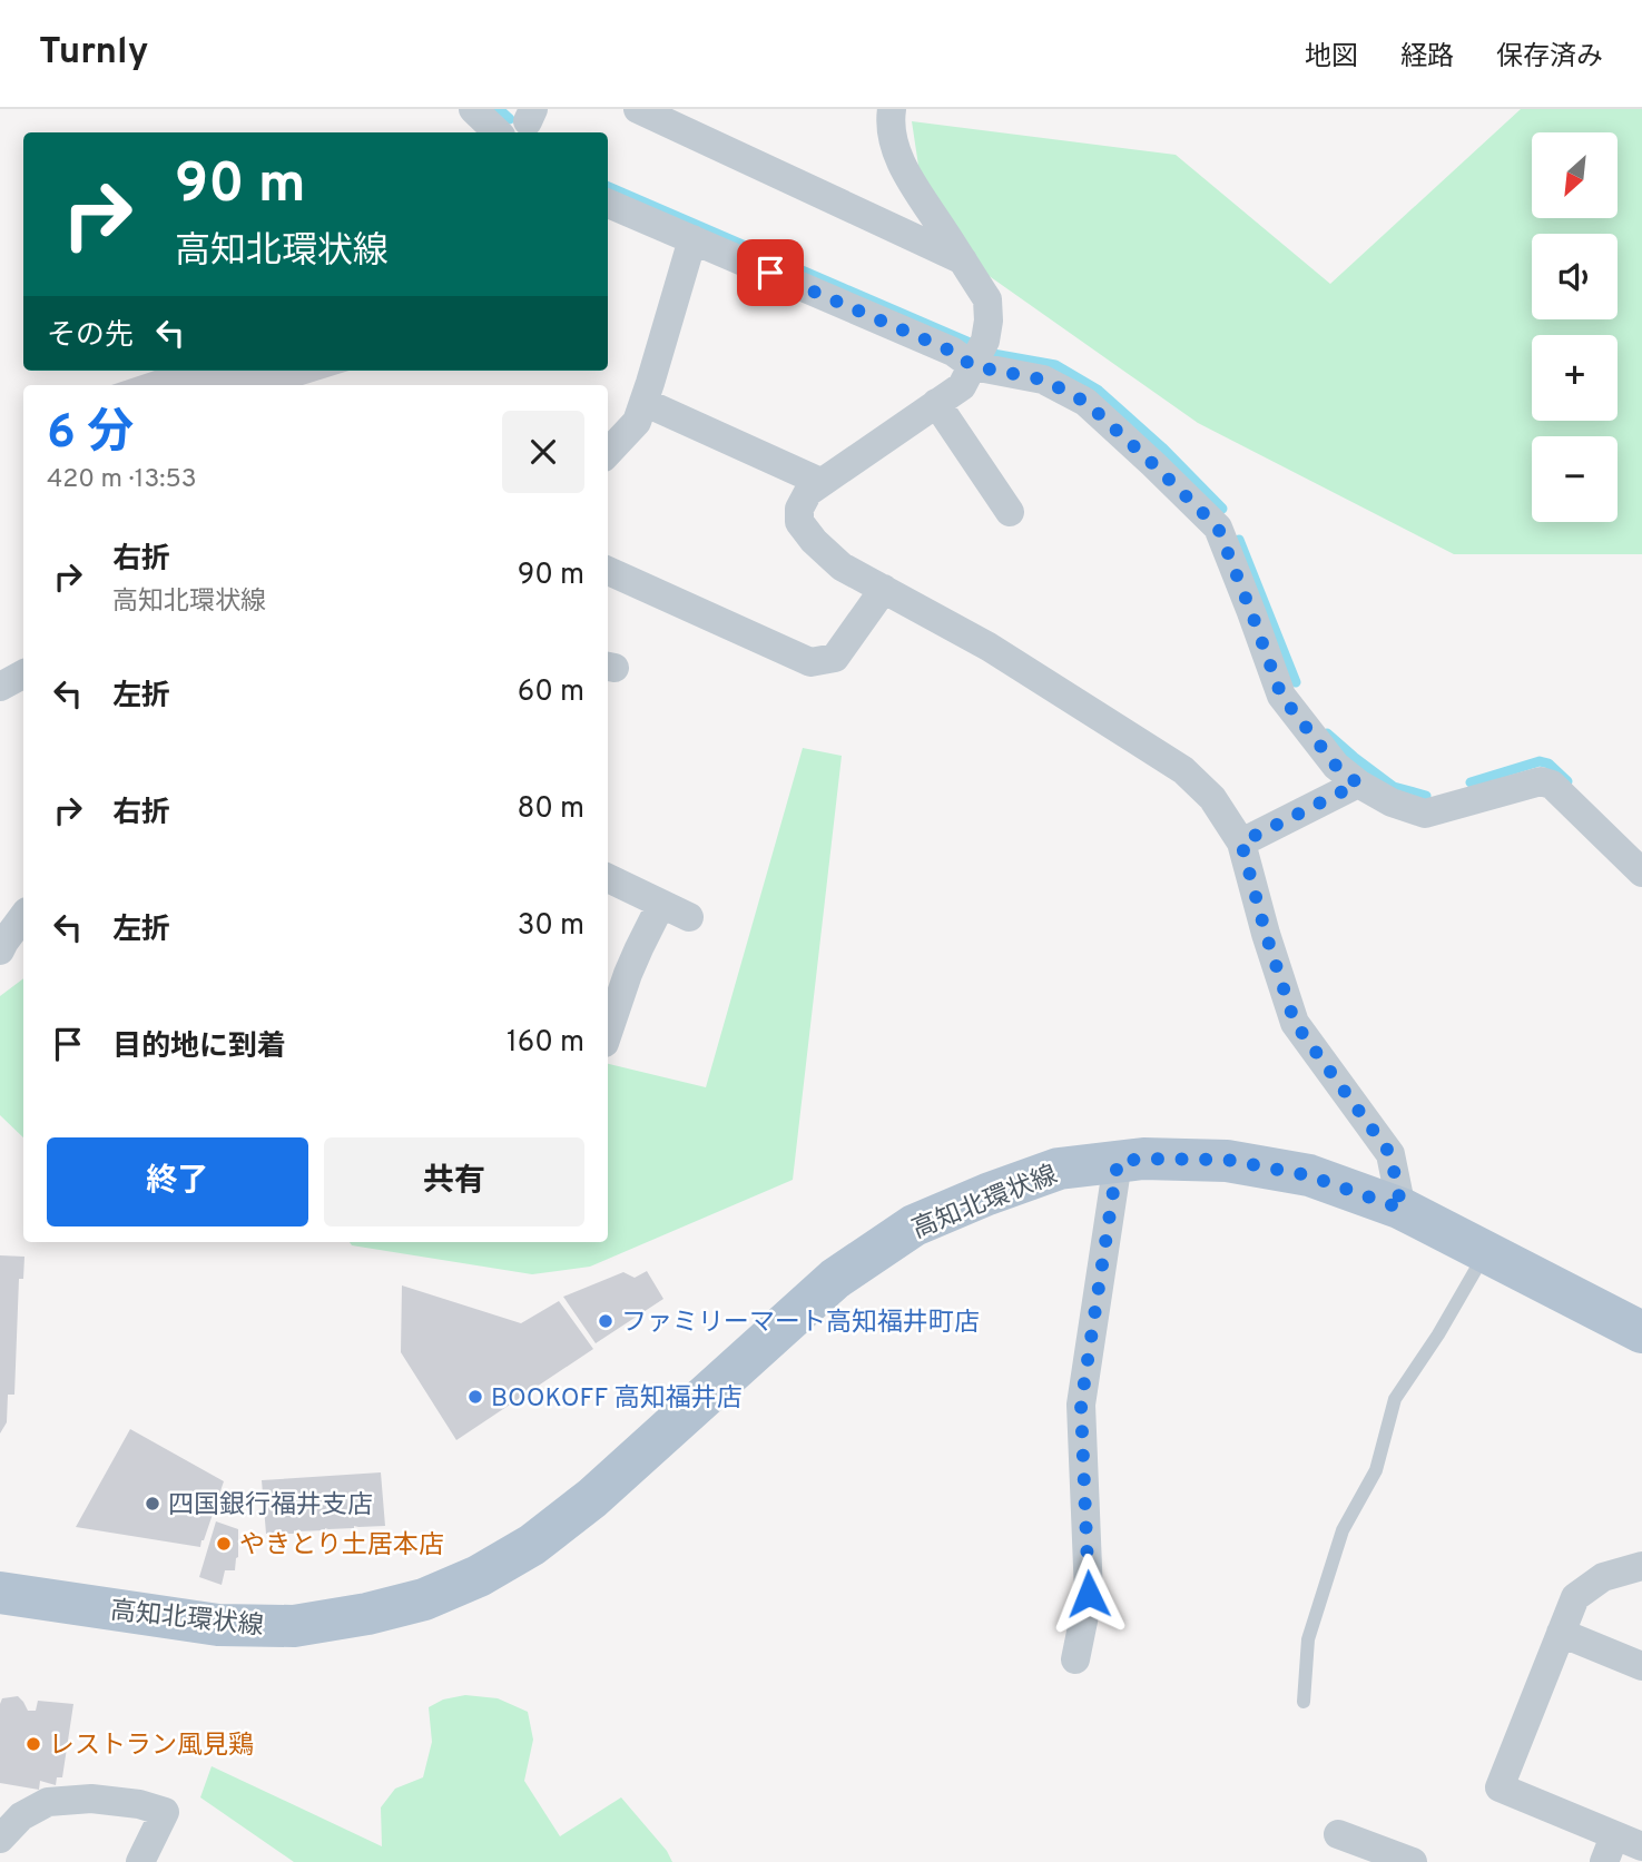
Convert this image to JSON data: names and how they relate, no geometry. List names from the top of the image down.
{
  "streets": {
    "main road": ["高知北環状線"]
  },
  "places": [
    "ファミリーマート高知福井町店",
    "BOOKOFF 高知福井店",
    "四国銀行福井支店",
    "やきとり土居本店",
    "レストラン風見鶏"
  ],
  "north": "bottom left",
  "page": {
    "header": "Turnly",
    "nav": ["地図", "経路", "保存済み"],
    "map_buttons": ["+", "−"],
    "turn": ["90 m", "高知北環状線"],
    "then": "その先",
    "heading": ["6 分", "420 m · 13:53"],
    "list": [
      {
        "name": "右折",
        "note": "高知北環状線",
        "value": "90 m"
      },
      {
        "name": "左折",
        "value": "60 m"
      },
      {
        "name": "右折",
        "value": "80 m"
      },
      {
        "name": "左折",
        "value": "30 m"
      },
      {
        "name": "目的地に到着",
        "value": "160 m"
      }
    ],
    "buttons": ["終了", "共有"]
  }
}
